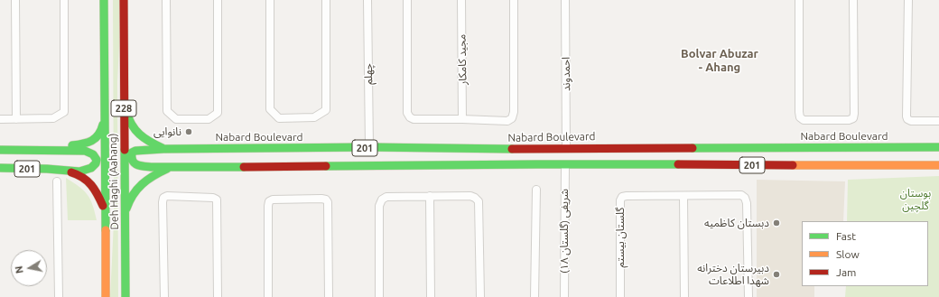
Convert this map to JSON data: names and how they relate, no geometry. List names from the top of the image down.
{
  "streets": {
    "main road": [
      "228",
      "Nabard Boulevard",
      "201",
      "Deh Haghi (Aahang)"
    ],
    "street": [
      "مجید کامکار",
      "چهلم",
      "احمدوند",
      "شریفی (گلستان ۱۸)",
      "گلستان بیستم"
    ]
  },
  "crossings": [
    ["چهلم", "Nabard Boulevard"],
    ["احمدوند", "Nabard Boulevard"],
    ["Nabard Boulevard", "201"],
    ["201", "شریفی (گلستان ۱۸)"]
  ],
  "districts": ["Bolvar Abuzar - Ahang"],
  "parks": ["بوستان گلچین"],
  "places": ["نانوایی", "دبستان کاظمیه", "دبیرستان دخترانه شهدا اطلاعات"],
  "legend": ["Fast", "Slow", "Jam"],
  "north": "left"
}
